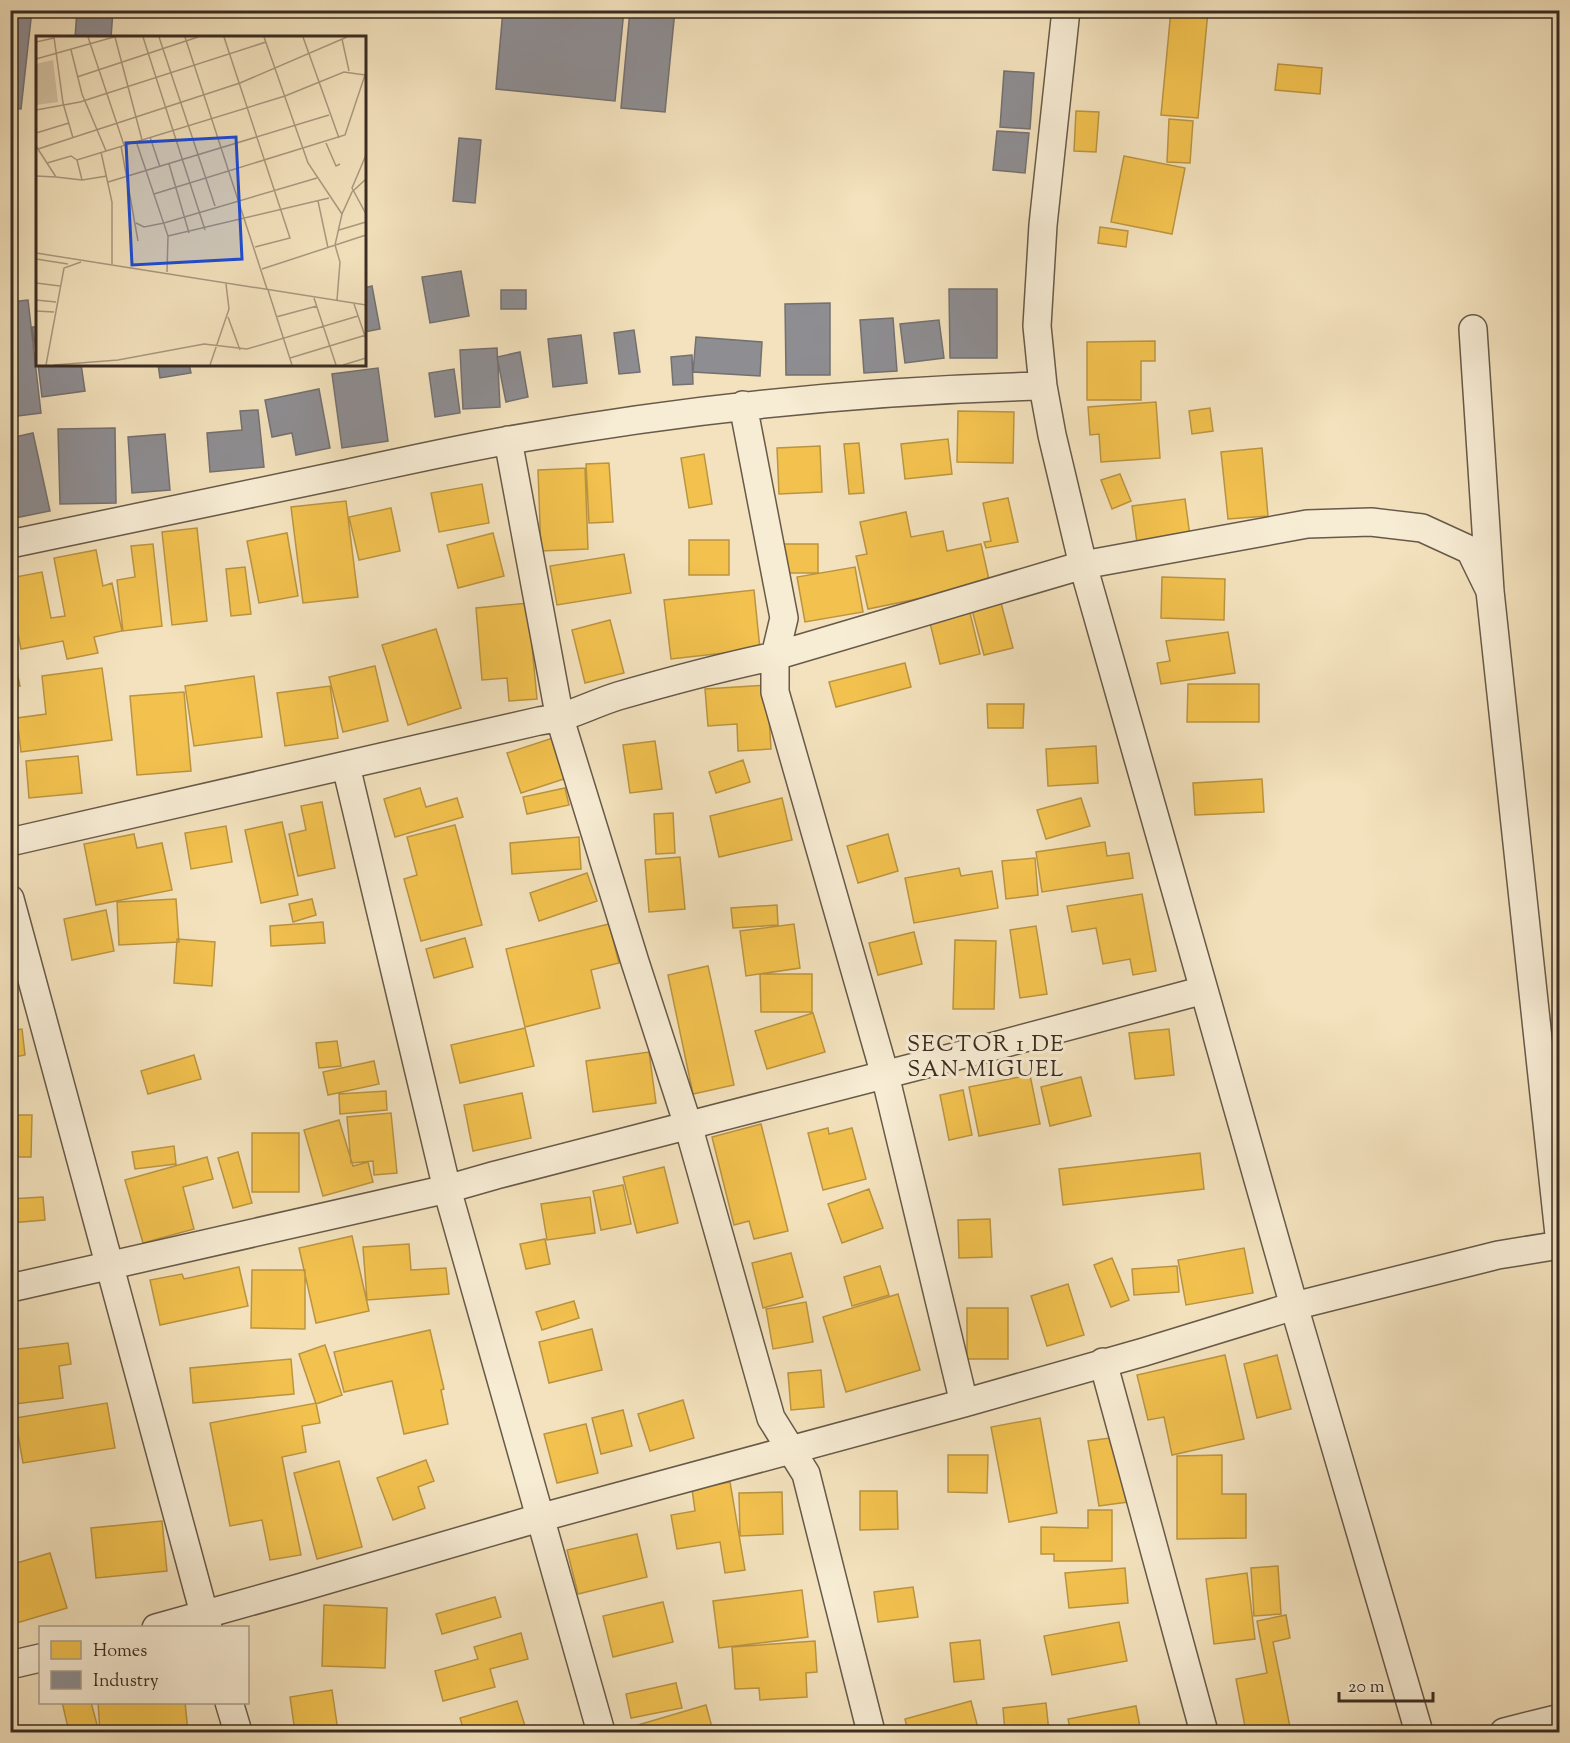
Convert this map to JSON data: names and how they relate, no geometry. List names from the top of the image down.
{
  "districts": ["SECTOR 1 DE SAN MIGUEL"],
  "legend": ["Homes", "Industry"],
  "scale_bar": "20 m"
}
